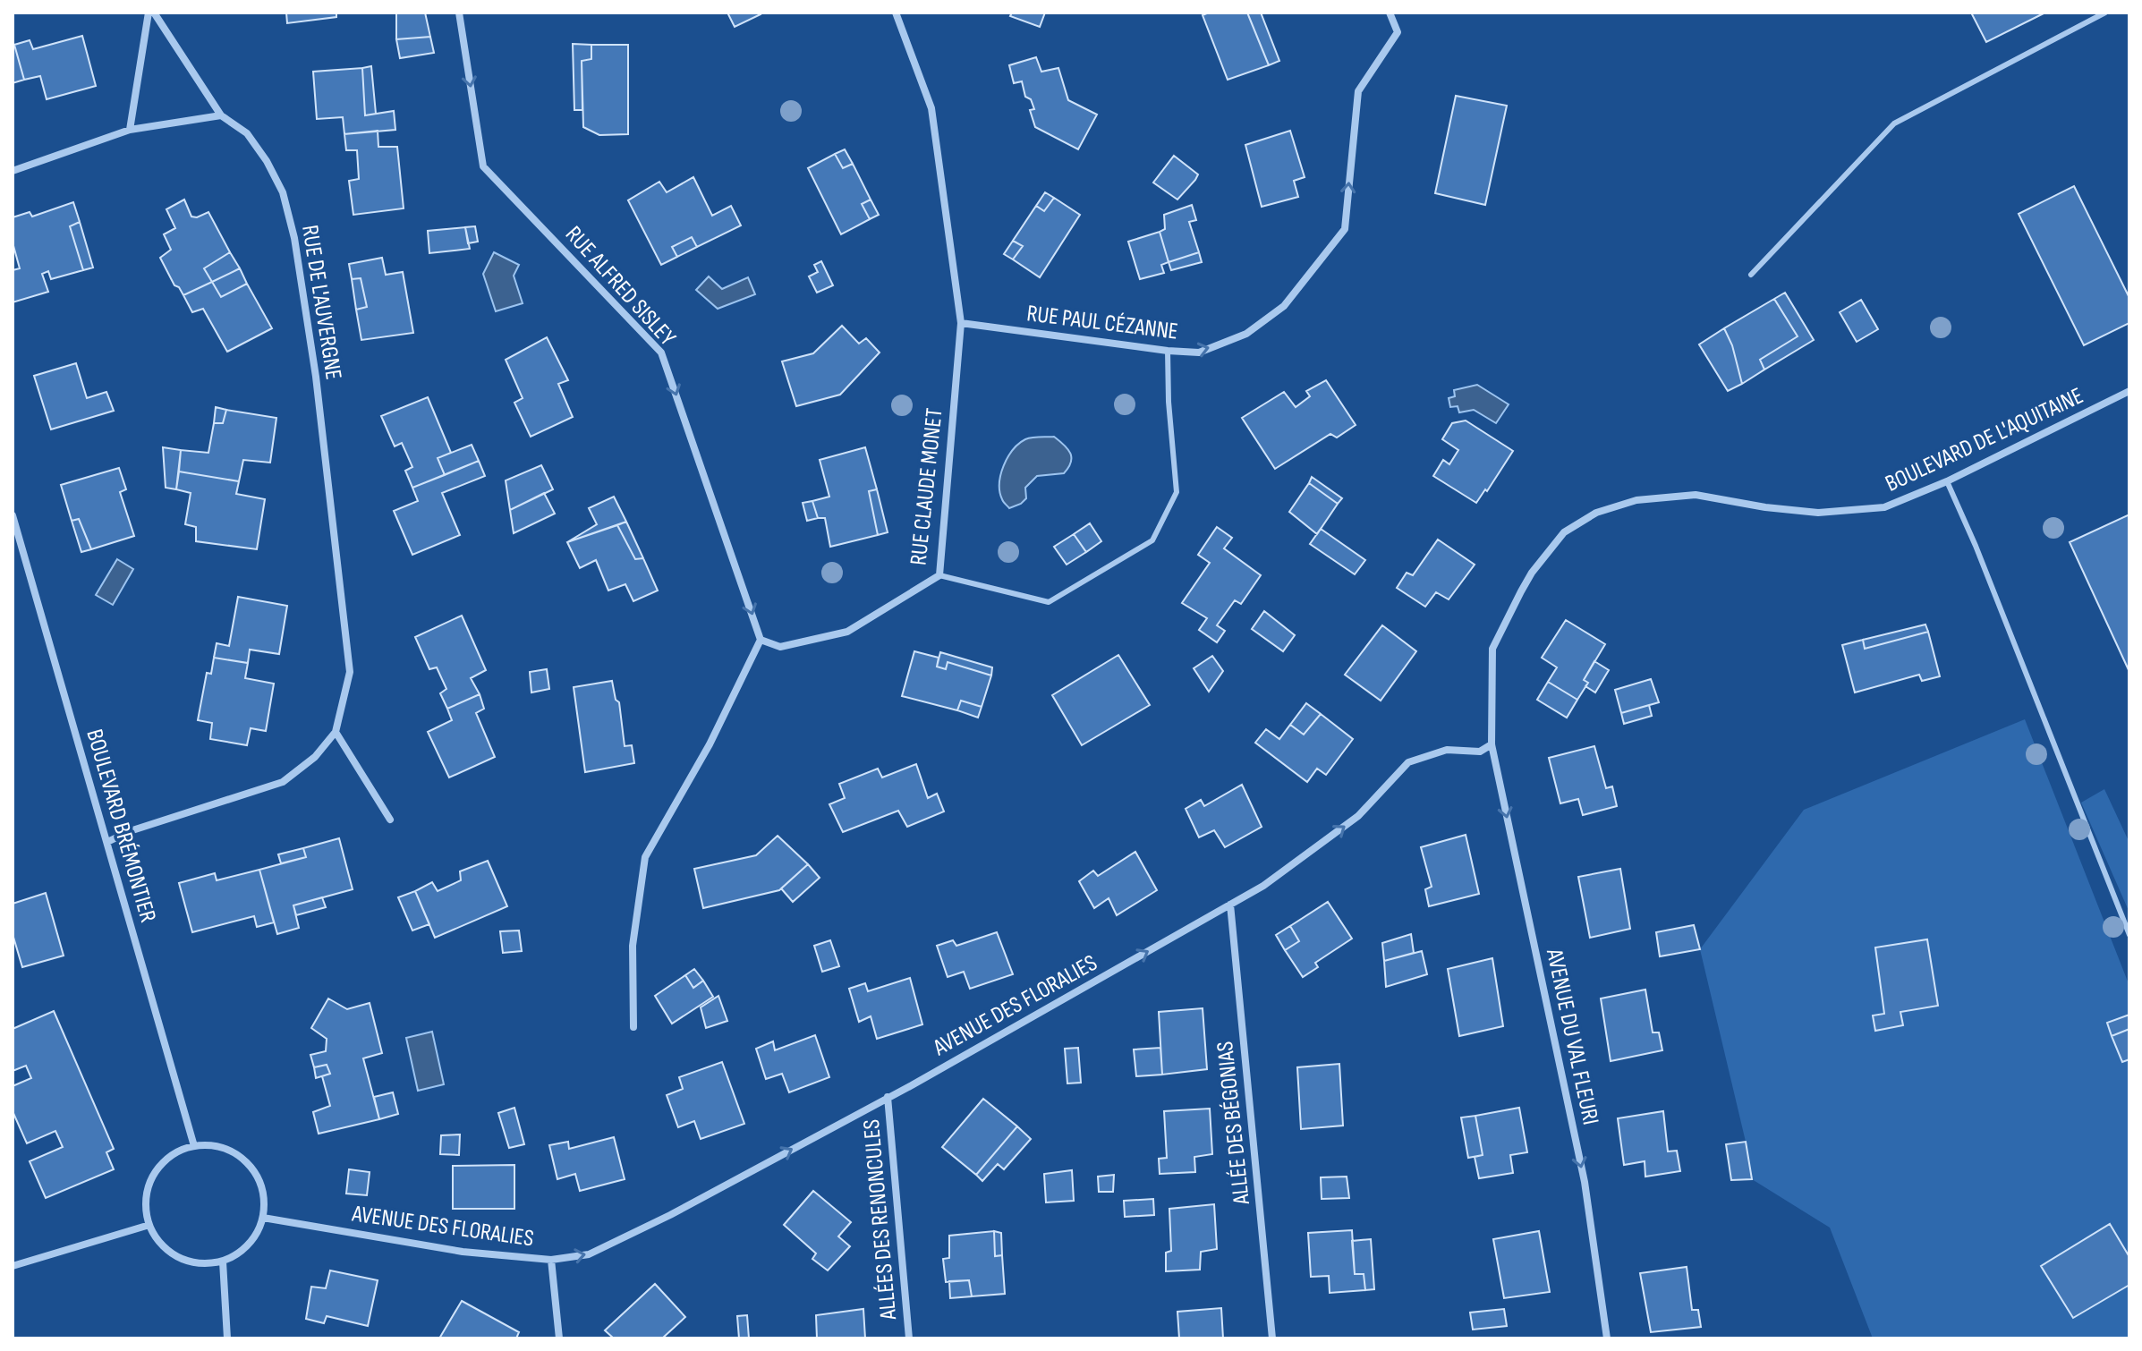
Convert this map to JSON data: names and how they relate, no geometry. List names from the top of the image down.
{
  "streets": {
    "street": [
      "RUE ALFRED SISLEY",
      "RUE DE L'AUVERGNE",
      "RUE PAUL CÉZANNE",
      "BOULEVARD DE L'AQUITAINE",
      "RUE CLAUDE MONET",
      "BOULEVARD BRÉMONTIER",
      "AVENUE DES FLORALIES",
      "AVENUE DU VAL FLEURI",
      "ALLÉE DES BÉGONIAS",
      "ALLÉES DES RENONCULES"
    ]
  },
  "crossings": [
    ["RUE ALFRED SISLEY", "RUE CLAUDE MONET"],
    ["RUE DE L'AUVERGNE", "BOULEVARD BRÉMONTIER"],
    ["RUE PAUL CÉZANNE", "RUE CLAUDE MONET"],
    ["BOULEVARD DE L'AQUITAINE", "AVENUE DES FLORALIES"],
    ["BOULEVARD DE L'AQUITAINE", "AVENUE DU VAL FLEURI"],
    ["BOULEVARD BRÉMONTIER", "AVENUE DES FLORALIES"],
    ["AVENUE DES FLORALIES", "AVENUE DU VAL FLEURI"],
    ["AVENUE DES FLORALIES", "ALLÉE DES BÉGONIAS"],
    ["AVENUE DES FLORALIES", "ALLÉES DES RENONCULES"]
  ],
  "one_way": [
    "RUE ALFRED SISLEY",
    "RUE PAUL CÉZANNE",
    "AVENUE DES FLORALIES",
    "AVENUE DU VAL FLEURI"
  ]
}
